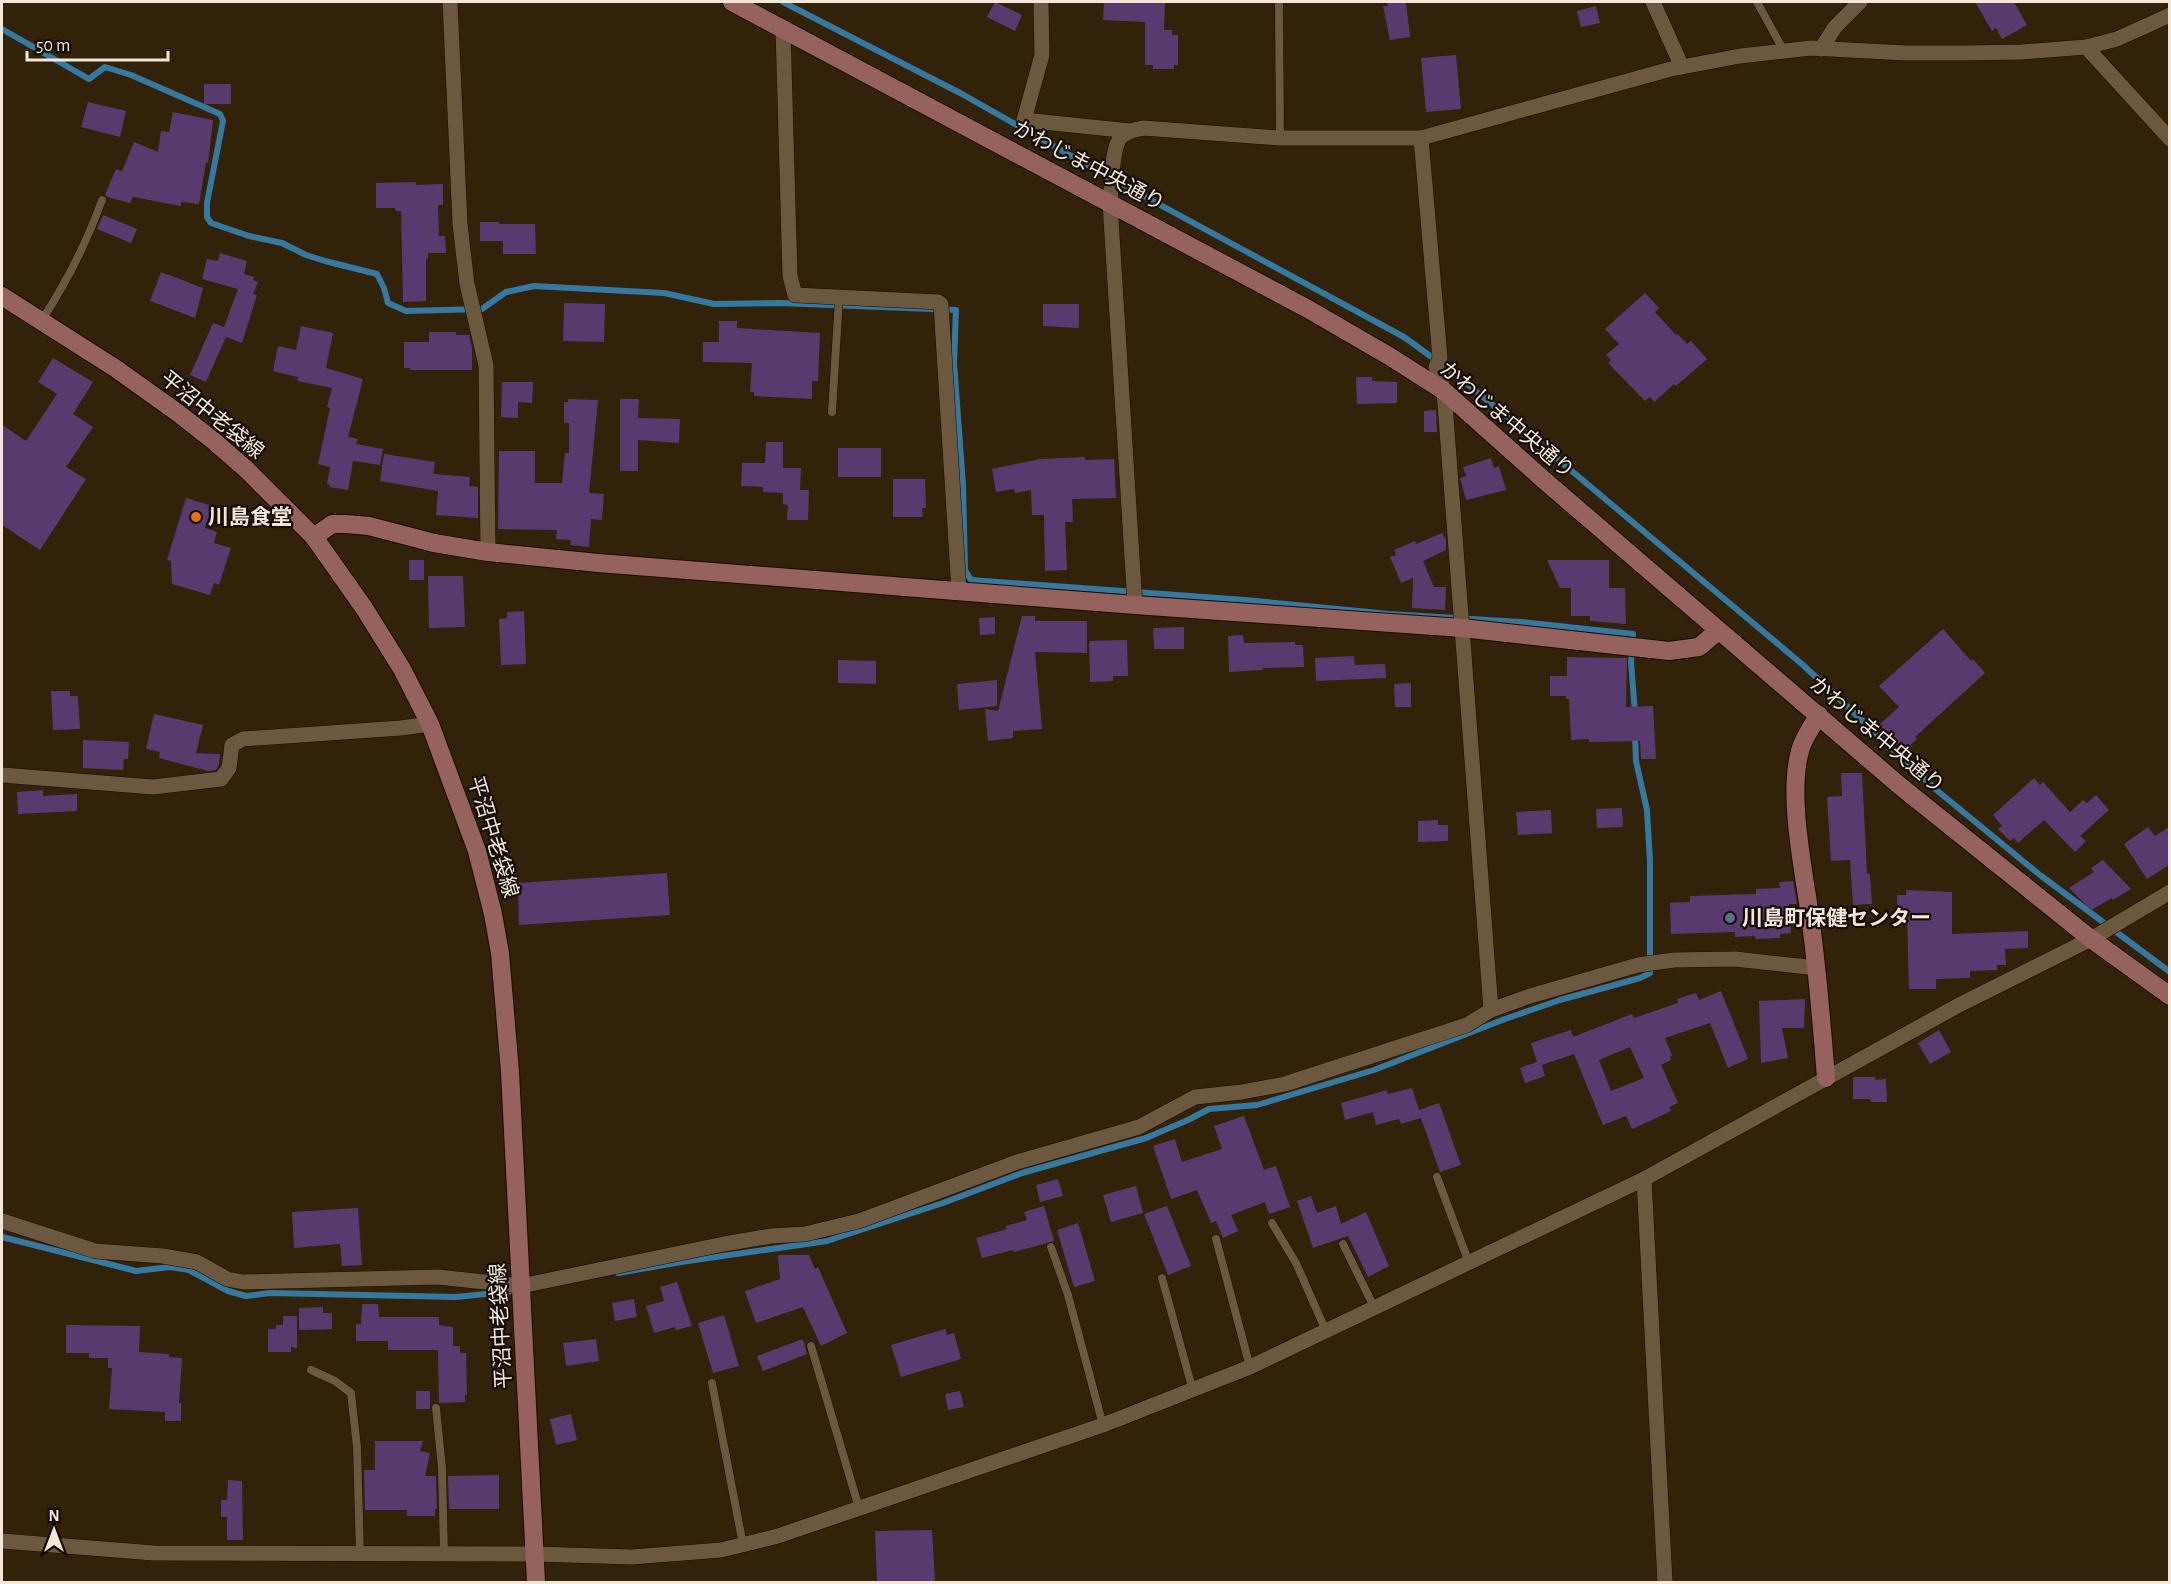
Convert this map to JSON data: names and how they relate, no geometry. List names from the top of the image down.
{
  "streets": {
    "street": ["かわじま中央通り", "平沼中老袋線"]
  },
  "places": ["川島食堂", "川島町保健センター"],
  "scale_bar": "50 m",
  "north": "top"
}
